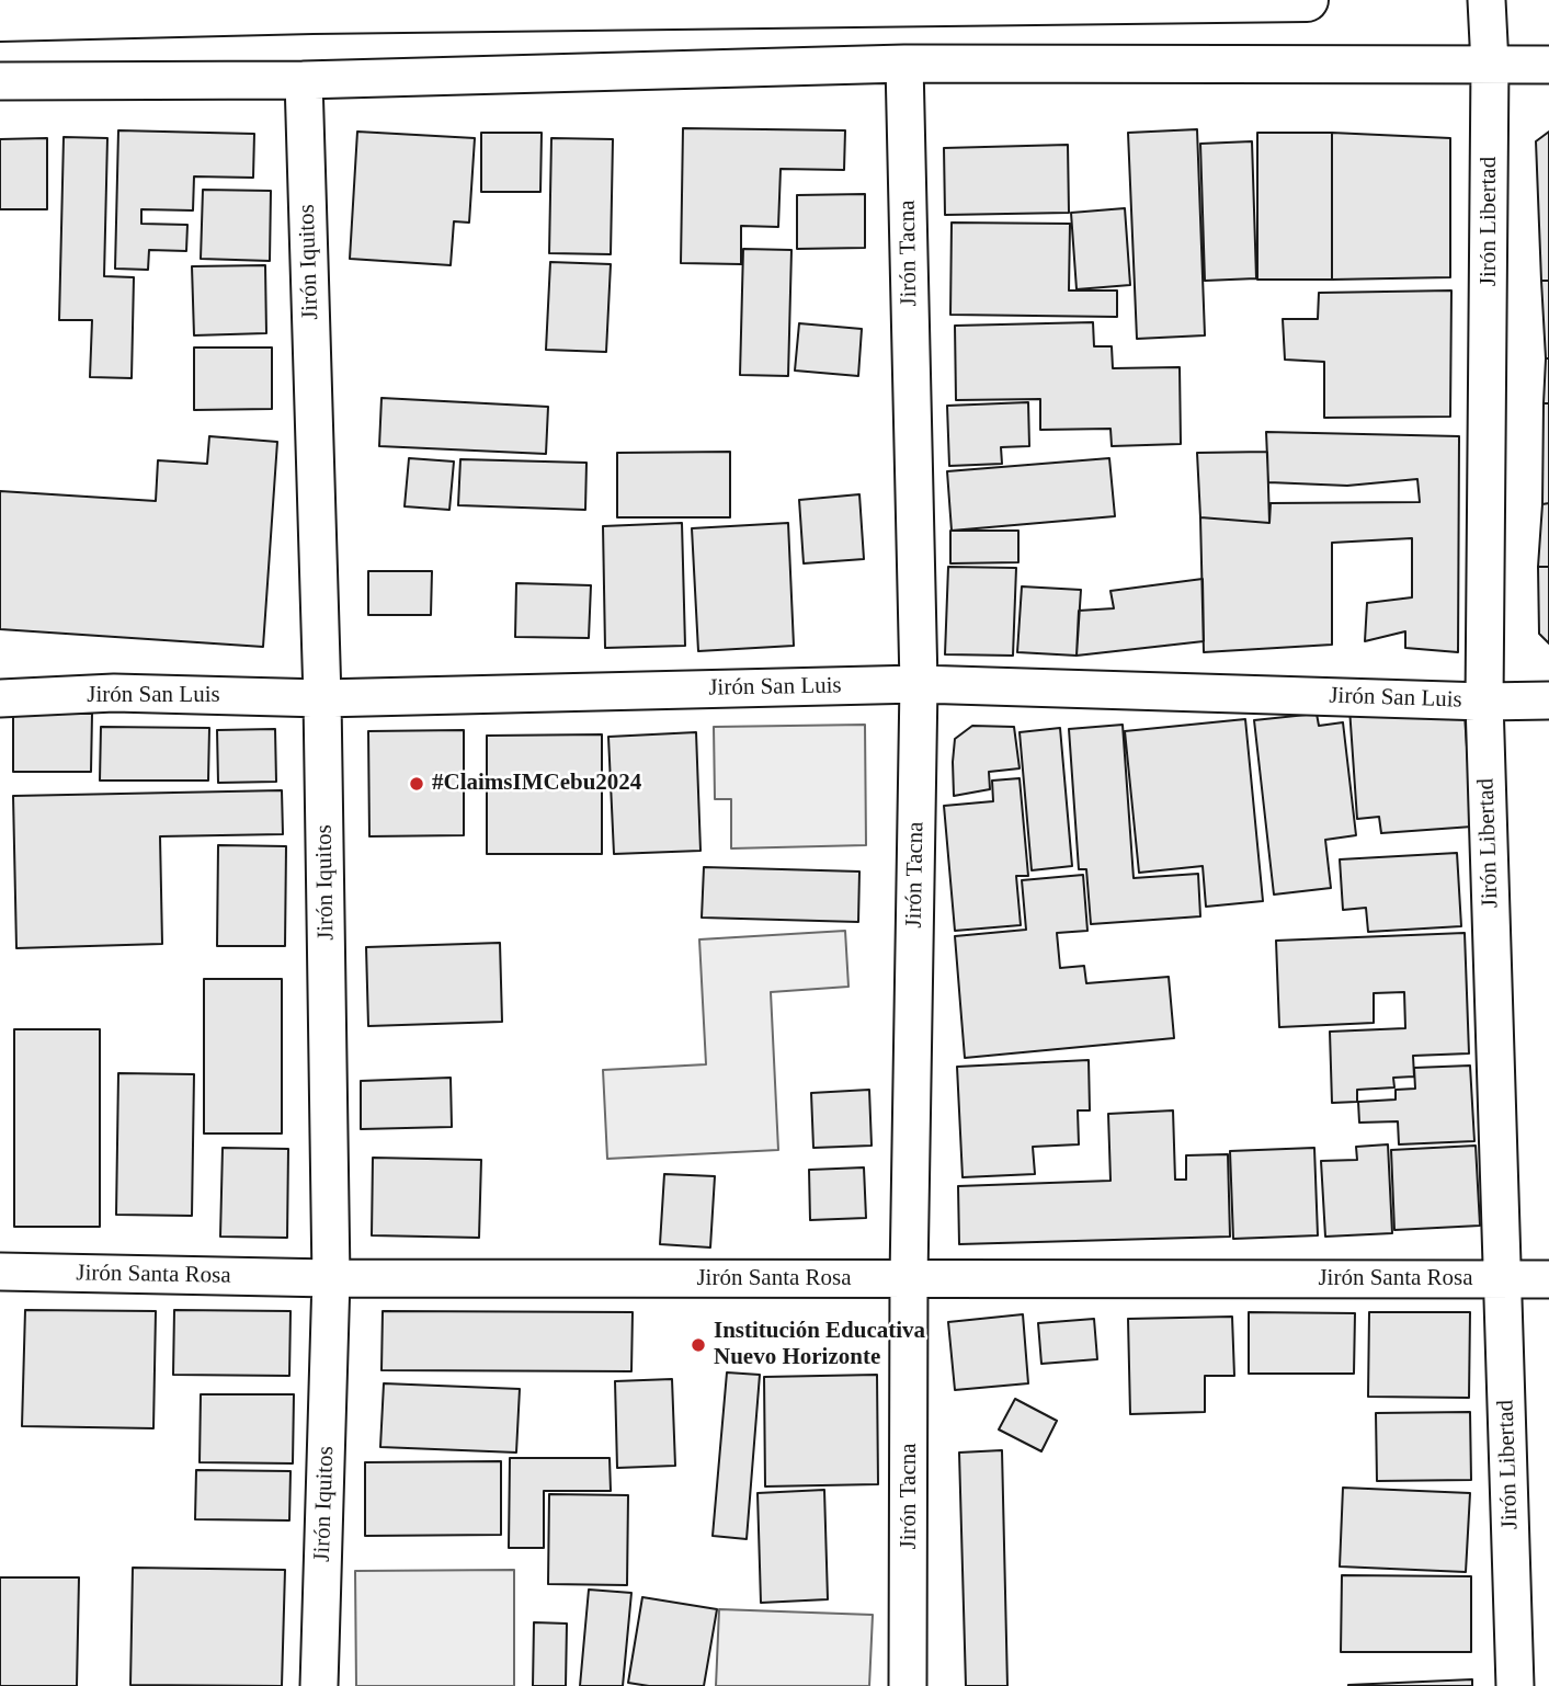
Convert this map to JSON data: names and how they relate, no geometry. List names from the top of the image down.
{
  "streets": {
    "street": [
      "Jirón Libertad",
      "Jirón Tacna",
      "Jirón Iquitos",
      "Jirón San Luis",
      "Jirón Santa Rosa"
    ]
  },
  "crossings": [
    ["Jirón Libertad", "Jirón San Luis"],
    ["Jirón Libertad", "Jirón Santa Rosa"],
    ["Jirón Tacna", "Jirón San Luis"],
    ["Jirón Tacna", "Jirón Santa Rosa"],
    ["Jirón Iquitos", "Jirón San Luis"],
    ["Jirón Iquitos", "Jirón Santa Rosa"]
  ],
  "places": ["#ClaimsIMCebu2024", "Institución Educativa Nuevo Horizonte"]
}
